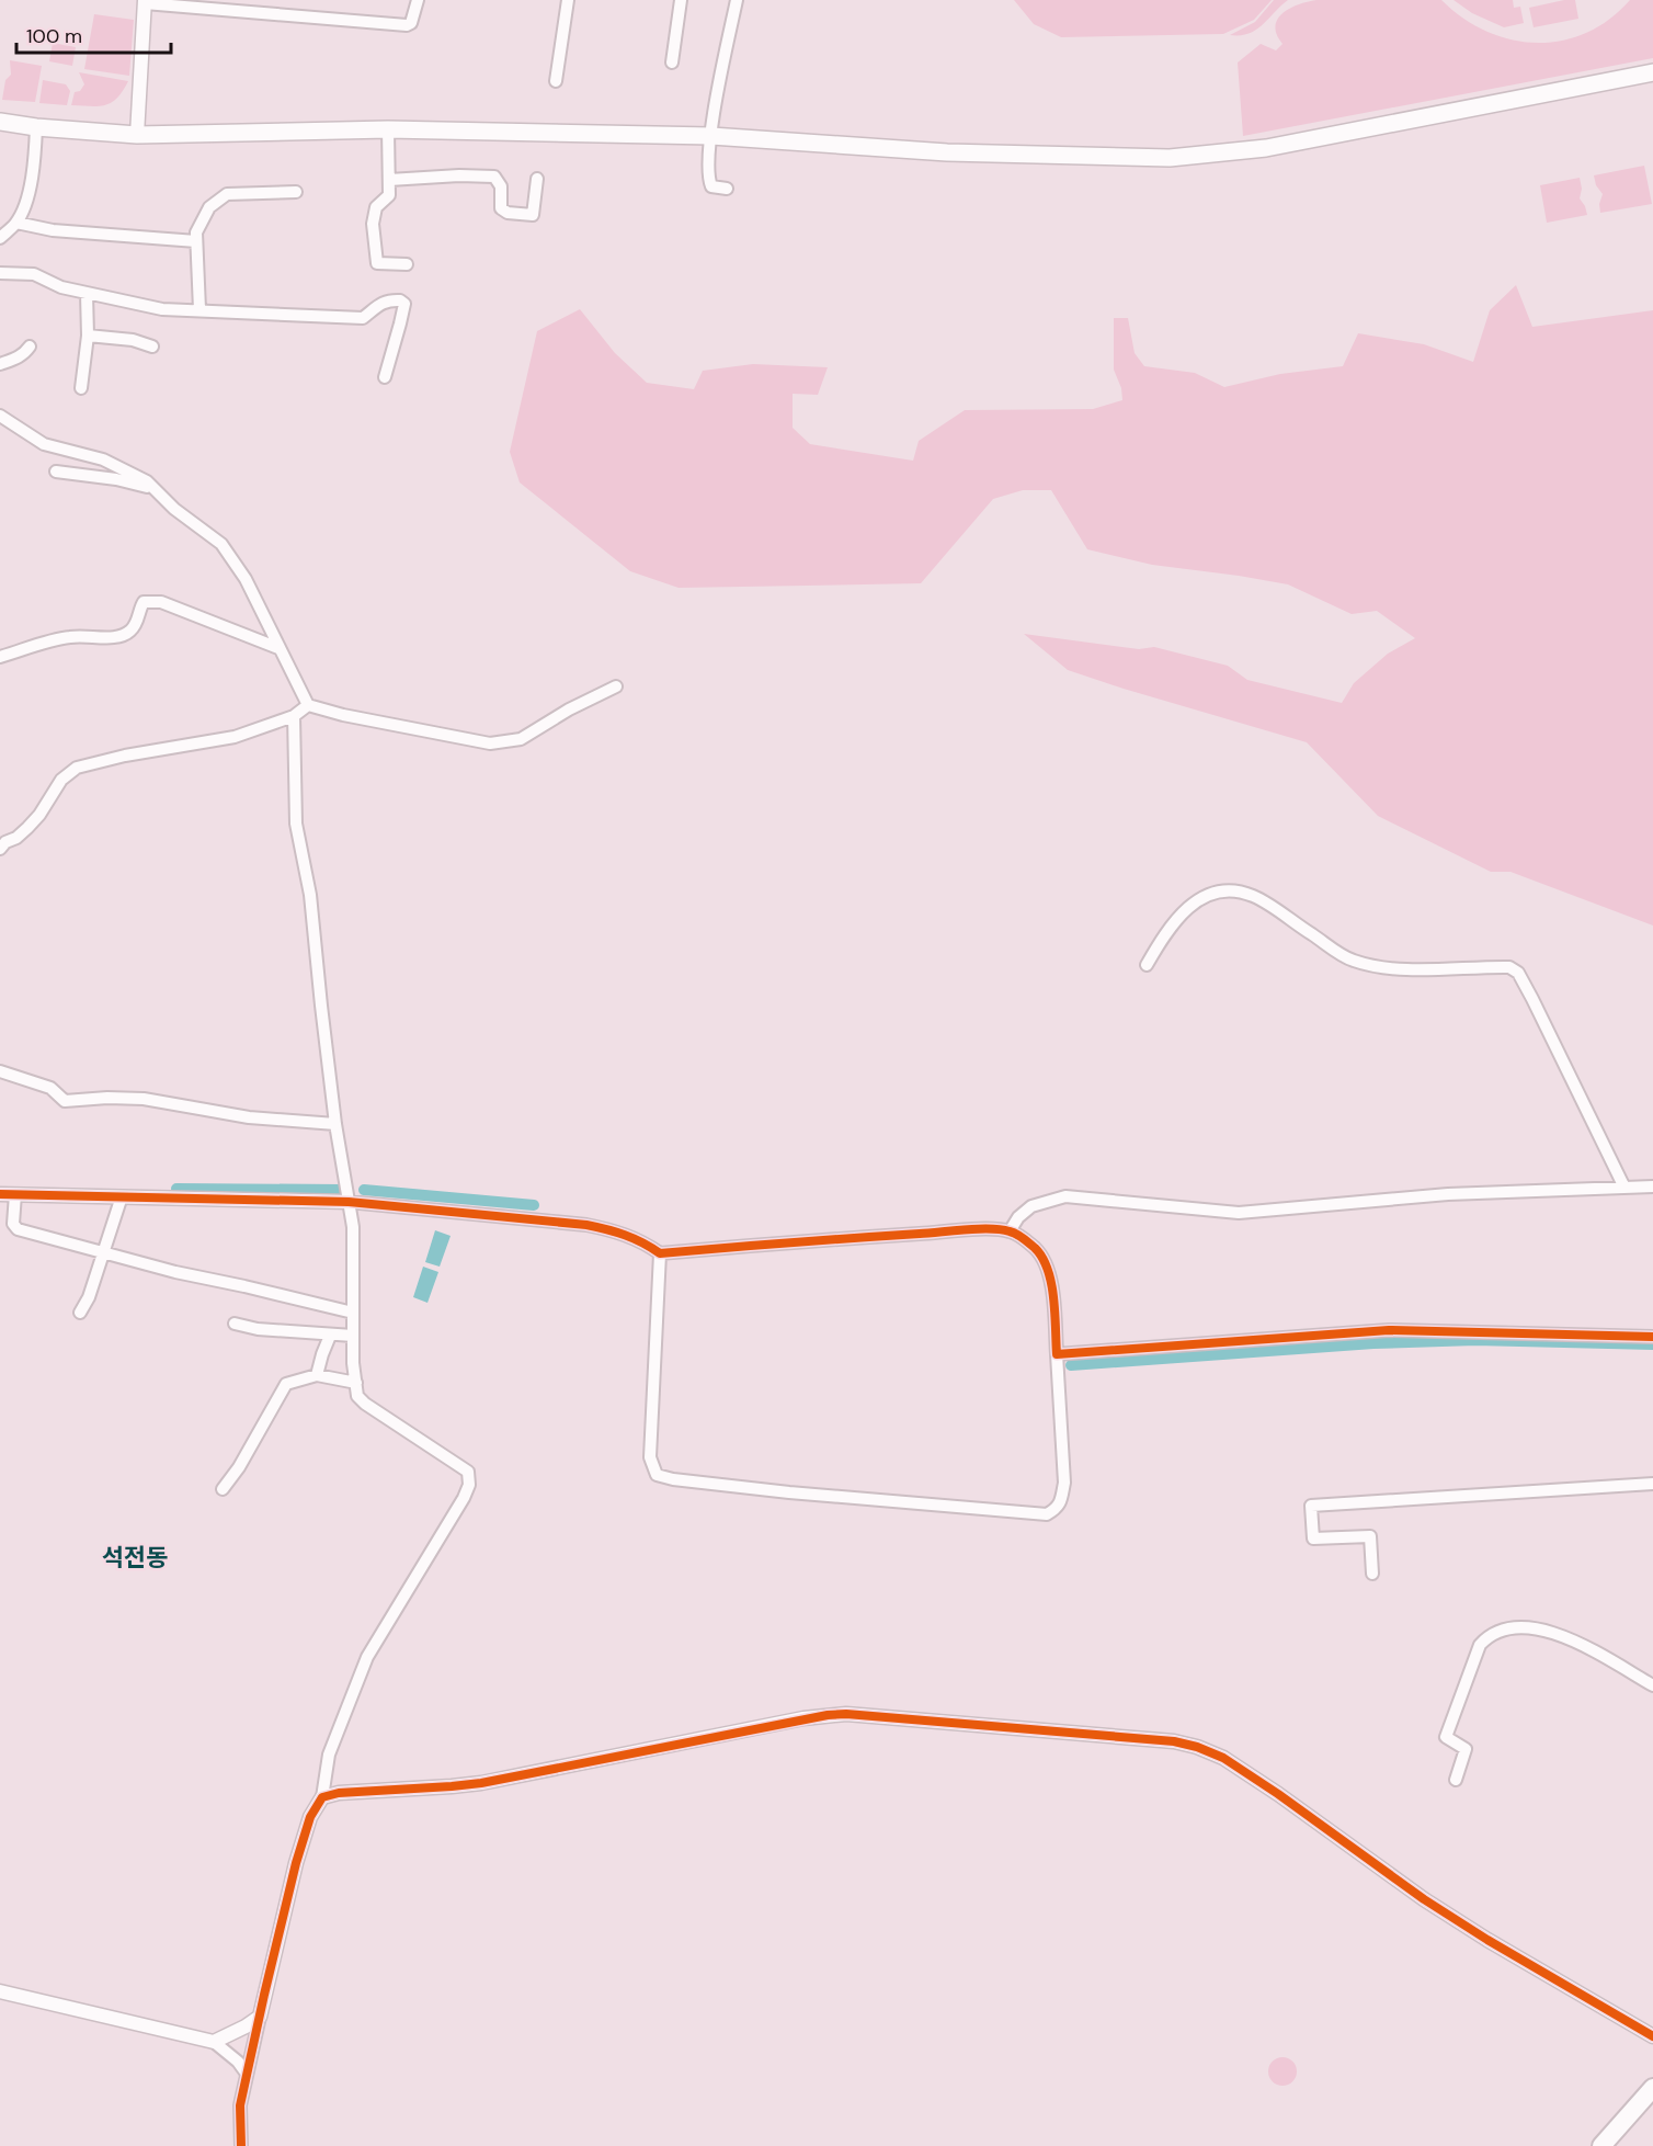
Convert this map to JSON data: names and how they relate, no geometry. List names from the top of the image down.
{
  "districts": ["석전동"],
  "scale_bar": "100 m"
}
